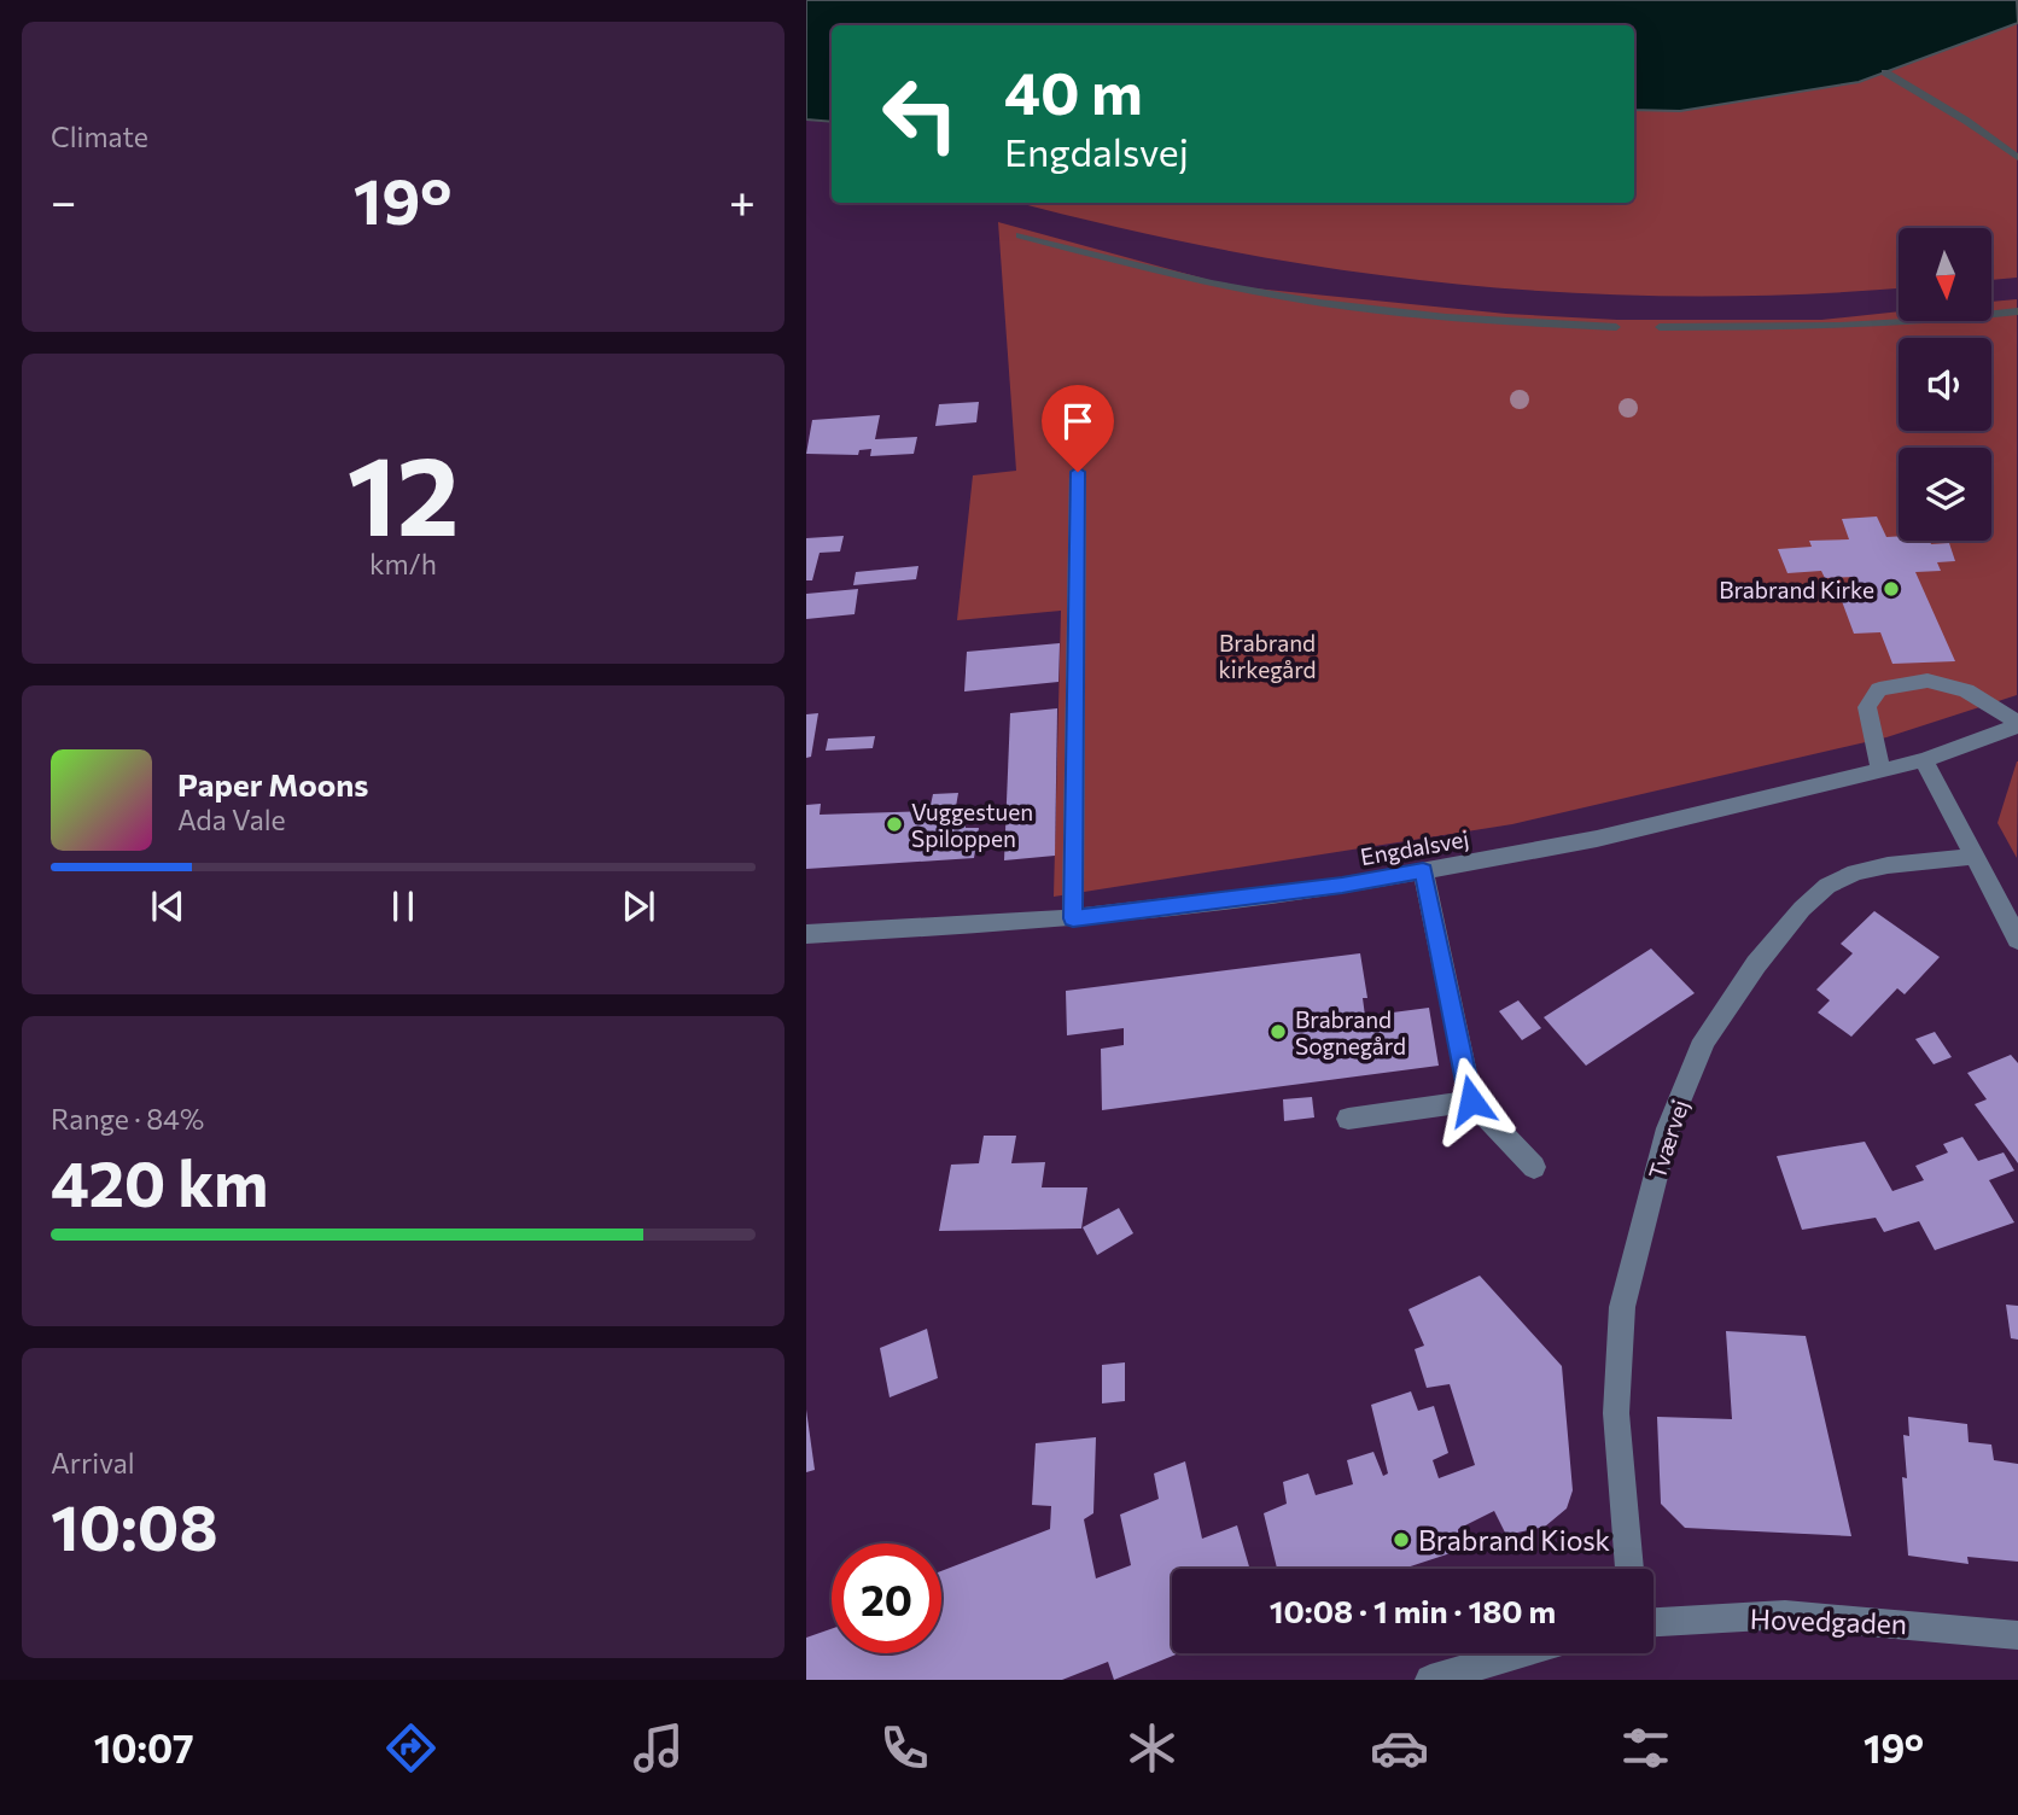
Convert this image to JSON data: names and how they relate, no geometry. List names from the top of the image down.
{
  "streets": {
    "street": ["Engdalsvej", "Tværvej", "Hovedgaden"]
  },
  "parks": ["Brabrand kirkegård"],
  "places": [
    "Brabrand Kirke",
    "Vuggestuen Spiloppen",
    "Brabrand Sognegård",
    "Brabrand Kiosk"
  ],
  "north": "bottom",
  "page": {
    "tile": [
      "Climate",
      ["12", "km/h"],
      ["Range · 84%", "420 km"],
      ["Arrival", "10:08"]
    ],
    "turn": ["40 m", "Engdalsvej"],
    "heat": ["−", "19°", "+"],
    "song": ["Paper Moons", "Ada Vale"],
    "limit": "20",
    "trip": "10:08 · 1 min · 180 m",
    "tabs": ["10:07", "19°"]
  }
}
